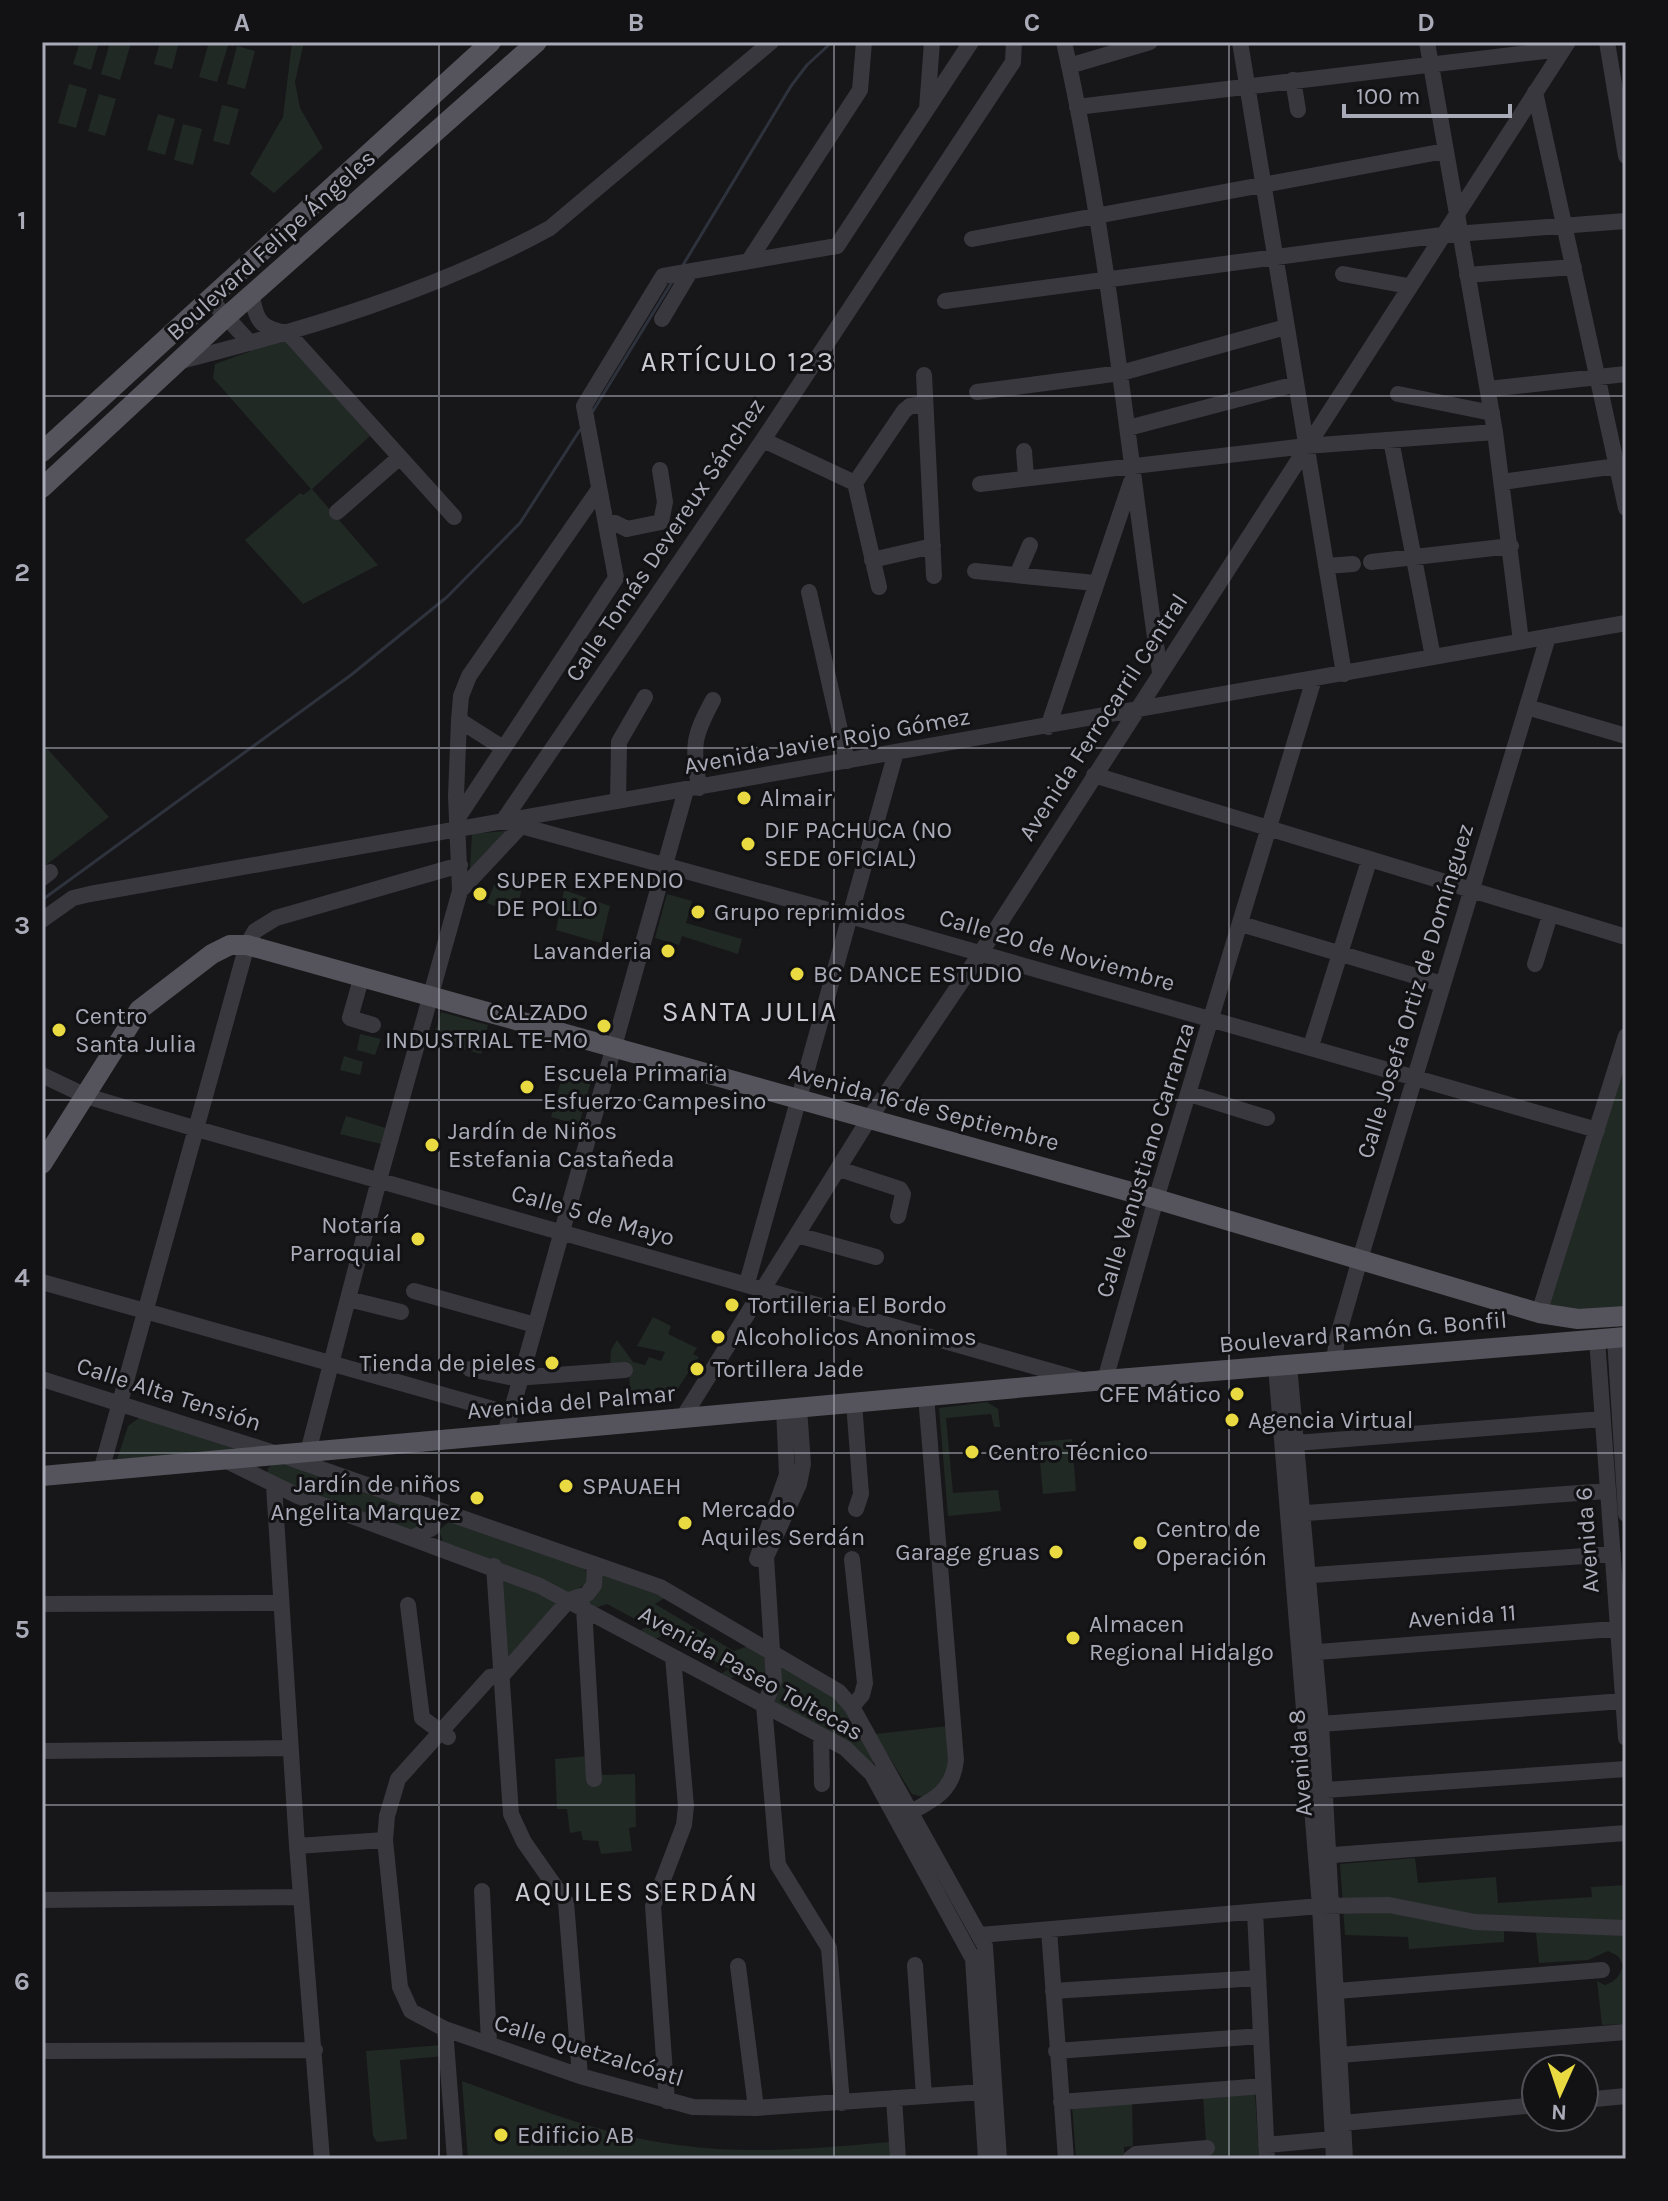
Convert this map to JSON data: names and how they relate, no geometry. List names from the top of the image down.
{
  "streets": {
    "main road": [
      "Boulevard Felipe Ángeles",
      "Avenida 16 de Septiembre",
      "Boulevard Ramón G. Bonfil",
      "Avenida del Palmar"
    ],
    "street": [
      "Calle Tomás Devereux Sánchez",
      "Avenida Ferrocarril Central",
      "Avenida Javier Rojo Gómez",
      "Calle 20 de Noviembre",
      "Calle Josefa Ortiz de Domínguez",
      "Calle Venustiano Carranza",
      "Calle 5 de Mayo",
      "Calle Alta Tensión",
      "Avenida 6",
      "Avenida 11",
      "Avenida Paseo Toltecas",
      "Avenida 8",
      "Calle Quetzalcóatl"
    ]
  },
  "crossings": [
    ["Calle Tomás Devereux Sánchez", "Avenida Javier Rojo Gómez"],
    ["Calle Tomás Devereux Sánchez", "Calle 20 de Noviembre"],
    ["Avenida Ferrocarril Central", "Avenida Javier Rojo Gómez"],
    ["Avenida Ferrocarril Central", "Calle 20 de Noviembre"],
    ["Avenida Ferrocarril Central", "Avenida 16 de Septiembre"],
    ["Avenida Ferrocarril Central", "Calle 5 de Mayo"],
    ["Avenida Ferrocarril Central", "Avenida del Palmar"],
    ["Avenida Javier Rojo Gómez", "Calle 20 de Noviembre"],
    ["Avenida Javier Rojo Gómez", "Calle Josefa Ortiz de Domínguez"],
    ["Avenida Javier Rojo Gómez", "Calle Venustiano Carranza"],
    ["Calle 20 de Noviembre", "Calle Josefa Ortiz de Domínguez"],
    ["Calle 20 de Noviembre", "Calle Venustiano Carranza"],
    ["Calle Josefa Ortiz de Domínguez", "Avenida 16 de Septiembre"],
    ["Calle Josefa Ortiz de Domínguez", "Boulevard Ramón G. Bonfil"],
    ["Avenida 16 de Septiembre", "Calle Venustiano Carranza"],
    ["Avenida 16 de Septiembre", "Boulevard Ramón G. Bonfil"],
    ["Calle Venustiano Carranza", "Calle 5 de Mayo"],
    ["Calle Venustiano Carranza", "Boulevard Ramón G. Bonfil"],
    ["Calle Venustiano Carranza", "Avenida del Palmar"],
    ["Calle 5 de Mayo", "Boulevard Ramón G. Bonfil"],
    ["Calle 5 de Mayo", "Avenida del Palmar"],
    ["Boulevard Ramón G. Bonfil", "Avenida del Palmar"],
    ["Boulevard Ramón G. Bonfil", "Avenida 6"],
    ["Boulevard Ramón G. Bonfil", "Avenida 8"],
    ["Calle Alta Tensión", "Avenida del Palmar"],
    ["Calle Alta Tensión", "Avenida Paseo Toltecas"],
    ["Avenida del Palmar", "Avenida Paseo Toltecas"],
    ["Avenida 6", "Avenida 11"],
    ["Avenida 11", "Avenida 8"],
    ["Avenida Paseo Toltecas", "Calle Quetzalcóatl"]
  ],
  "districts": ["ARTÍCULO 123", "SANTA JULIA", "AQUILES SERDÁN"],
  "places": [
    "Almair",
    "DIF PACHUCA (NO SEDE OFICIAL)",
    "SUPER EXPENDIO DE POLLO",
    "Grupo reprimidos",
    "Lavanderia",
    "BC DANCE ESTUDIO",
    "CALZADO INDUSTRIAL TE-MO",
    "Centro Santa Julia",
    "Escuela Primaria Esfuerzo Campesino",
    "Jardín de Niños Estefania Castañeda",
    "Notaría Parroquial",
    "Tortilleria El Bordo",
    "Alcoholicos Anonimos",
    "Tienda de pieles",
    "Tortillera Jade",
    "CFE Mático",
    "Agencia Virtual",
    "Centro Técnico",
    "SPAUAEH",
    "Jardín de niños Angelita Marquez",
    "Mercado Aquiles Serdán",
    "Centro de Operación",
    "Garage gruas",
    "Almacen Regional Hidalgo",
    "Edificio AB"
  ],
  "scale_bar": "100 m",
  "north": "bottom",
  "grid": {
    "columns": [
      "A",
      "B",
      "C",
      "D"
    ],
    "rows": [
      "1",
      "2",
      "3",
      "4",
      "5",
      "6"
    ]
  }
}
